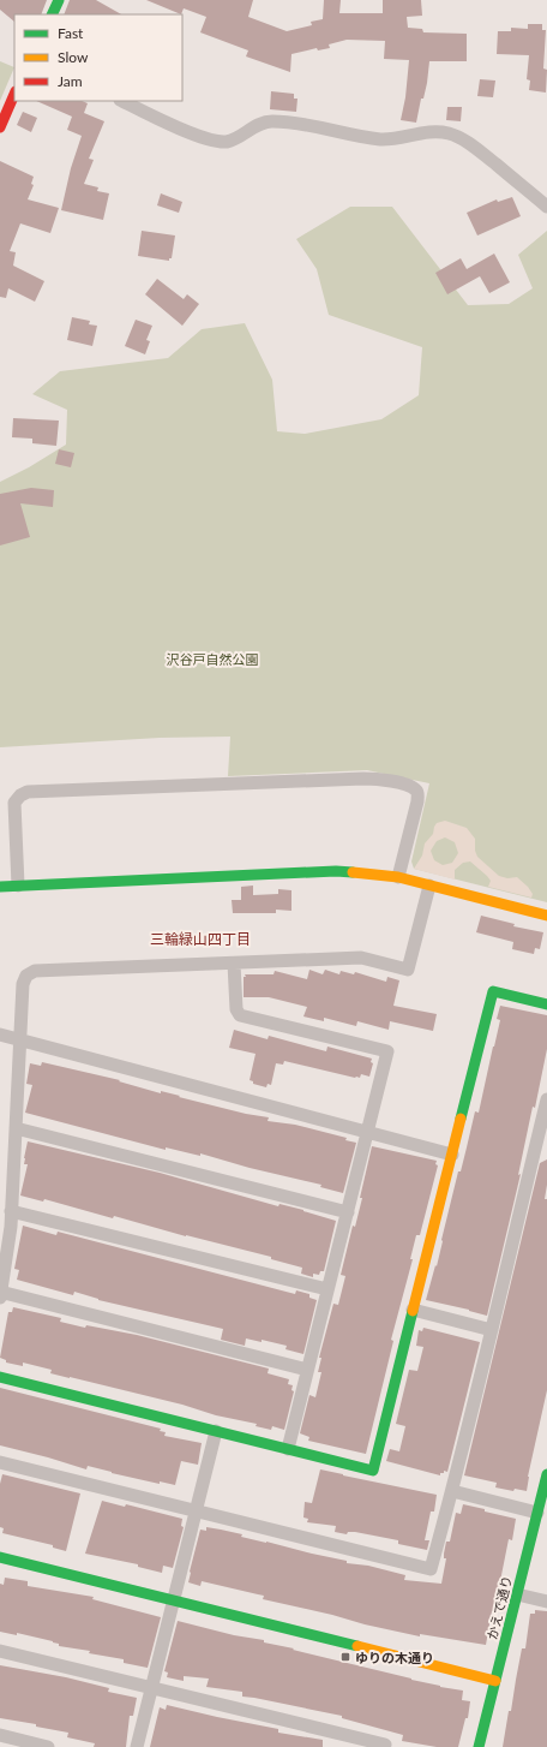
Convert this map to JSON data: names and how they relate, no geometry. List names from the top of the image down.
{
  "streets": {
    "street": ["かえで通り"]
  },
  "districts": ["三輪緑山四丁目"],
  "parks": ["沢谷戸自然公園"],
  "places": {
    "transit": ["ゆりの木通り"]
  },
  "legend": ["Fast", "Slow", "Jam"]
}
